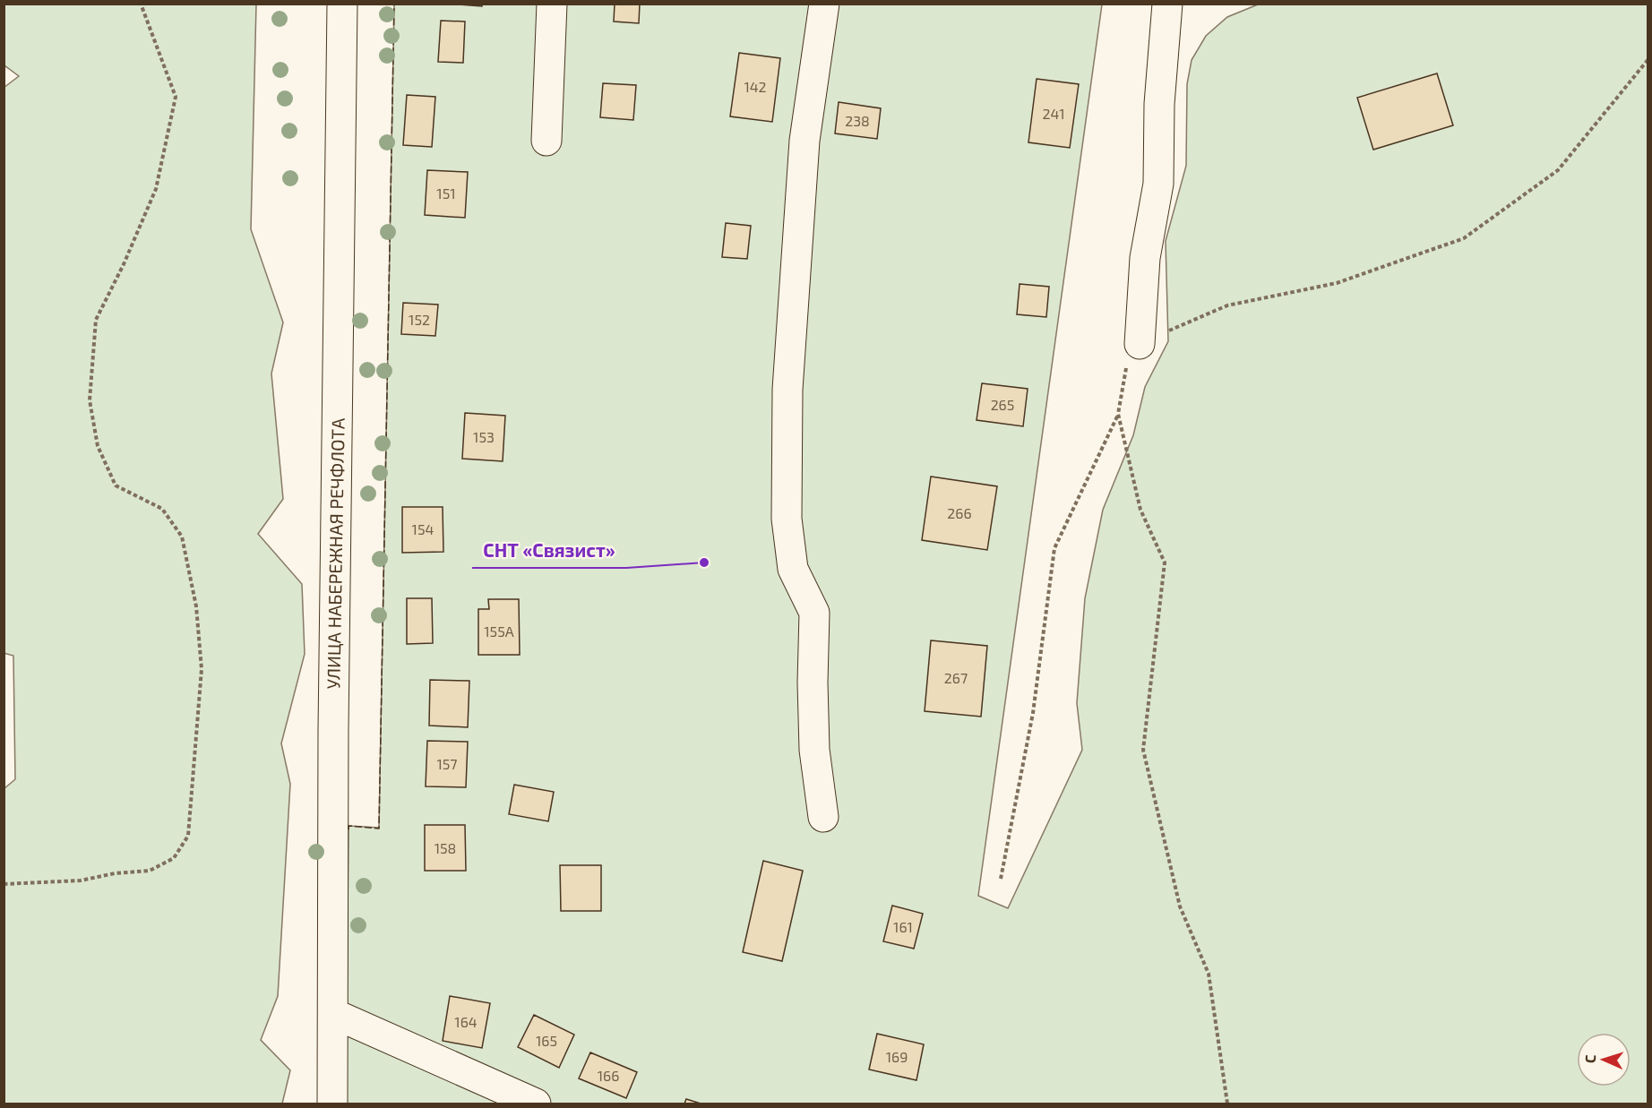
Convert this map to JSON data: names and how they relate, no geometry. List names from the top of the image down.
{
  "streets": {
    "street": ["УЛИЦА НАБЕРЕЖНАЯ РЕЧФЛОТА"]
  },
  "places": ["СНТ «Связист»"],
  "house_numbers": [
    "142",
    "241",
    "238",
    "151",
    "152",
    "265",
    "153",
    "266",
    "154",
    "155А",
    "267",
    "157",
    "158",
    "161",
    "164",
    "165",
    "169",
    "166"
  ],
  "north": "left"
}
